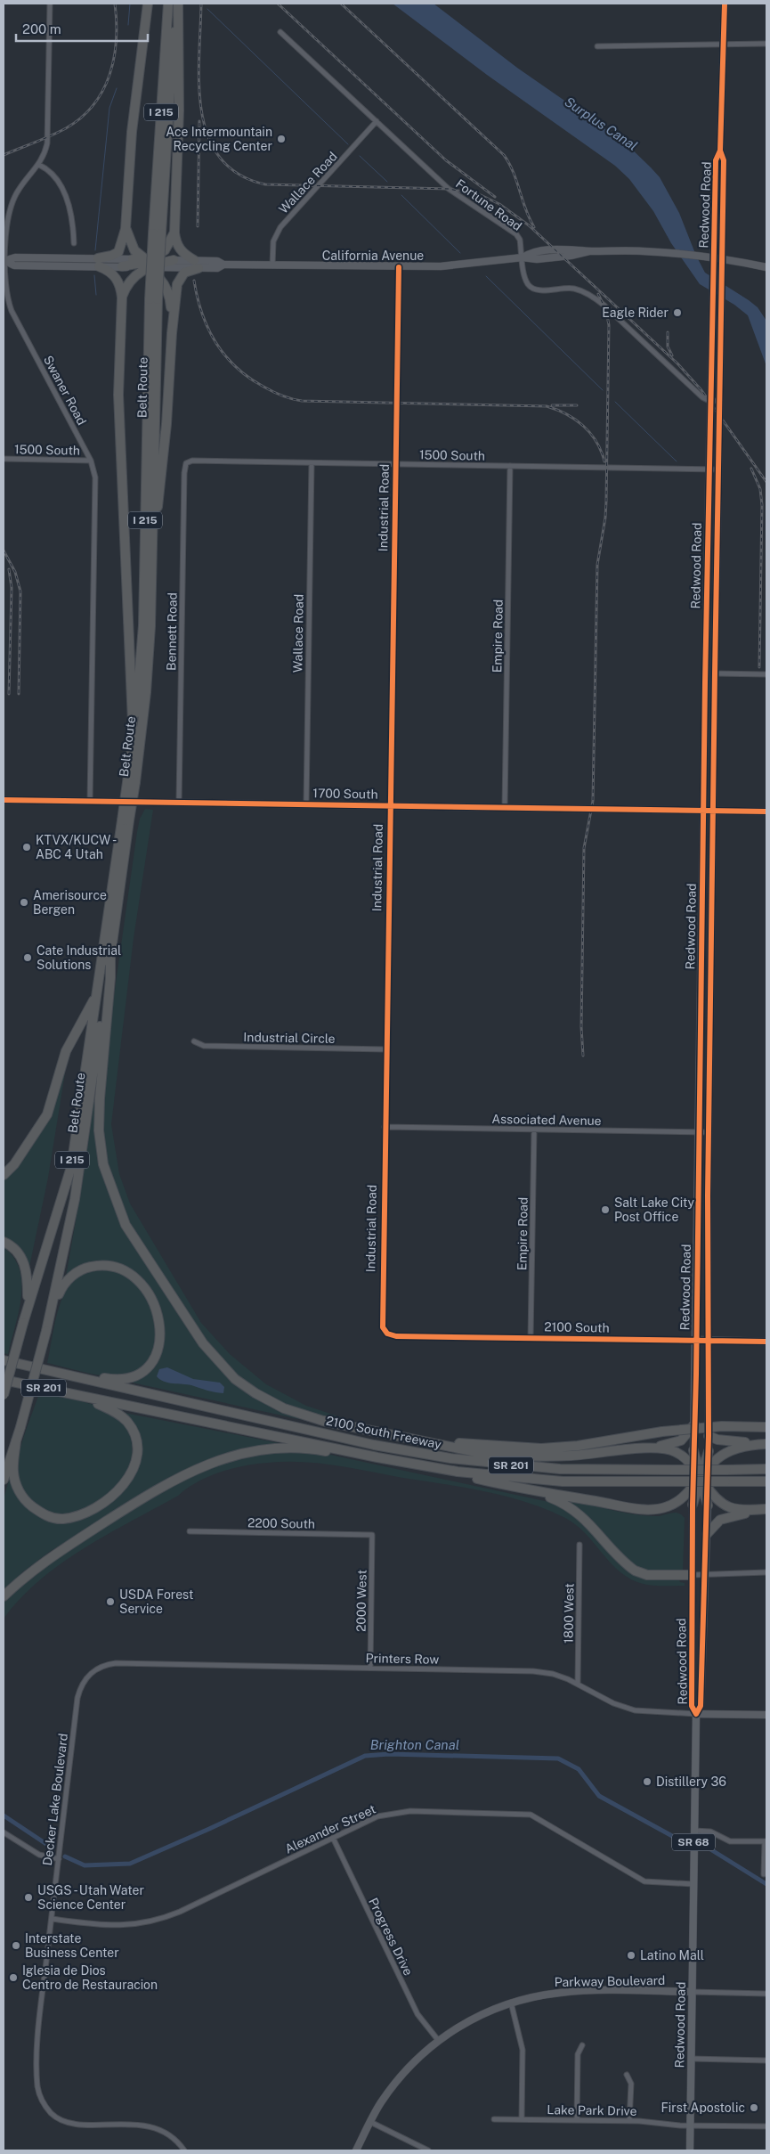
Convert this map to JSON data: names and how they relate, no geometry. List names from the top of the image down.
{
  "streets": {
    "highway": [
      "I 215",
      "Belt Route",
      "SR 201",
      "2100 South Freeway"
    ],
    "main road": ["Redwood Road", "SR 68"],
    "street": [
      "Wallace Road",
      "Fortune Road",
      "California Avenue",
      "Swaner Road",
      "1500 South",
      "Industrial Road",
      "Bennett Road",
      "Empire Road",
      "1700 South",
      "Industrial Circle",
      "Associated Avenue",
      "2100 South",
      "2200 South",
      "2000 West",
      "1800 West",
      "Printers Row",
      "Decker Lake Boulevard",
      "Alexander Street",
      "Progress Drive",
      "Parkway Boulevard",
      "Lake Park Drive"
    ]
  },
  "crossings": [
    ["Wallace Road", "Fortune Road"],
    ["Wallace Road", "California Avenue"],
    ["Wallace Road", "1500 South"],
    ["Wallace Road", "1700 South"],
    ["Fortune Road", "Redwood Road"],
    ["Fortune Road", "California Avenue"],
    ["Redwood Road", "California Avenue"],
    ["Redwood Road", "1500 South"],
    ["Redwood Road", "1700 South"],
    ["Redwood Road", "Associated Avenue"],
    ["Redwood Road", "2100 South"],
    ["Redwood Road", "Printers Row"],
    ["Redwood Road", "Alexander Street"],
    ["Redwood Road", "Parkway Boulevard"],
    ["Redwood Road", "Lake Park Drive"],
    ["California Avenue", "Industrial Road"],
    ["Swaner Road", "1500 South"],
    ["Swaner Road", "1700 South"],
    ["1500 South", "Industrial Road"],
    ["1500 South", "Bennett Road"],
    ["1500 South", "Empire Road"],
    ["Industrial Road", "1700 South"],
    ["Industrial Road", "Industrial Circle"],
    ["Industrial Road", "Associated Avenue"],
    ["Industrial Road", "2100 South"],
    ["Bennett Road", "1700 South"],
    ["Empire Road", "1700 South"],
    ["Empire Road", "Associated Avenue"],
    ["Empire Road", "2100 South"],
    ["2200 South", "2000 West"],
    ["2000 West", "Printers Row"],
    ["1800 West", "Printers Row"],
    ["Printers Row", "Decker Lake Boulevard"],
    ["Decker Lake Boulevard", "Alexander Street"],
    ["Alexander Street", "Progress Drive"],
    ["Progress Drive", "Parkway Boulevard"]
  ],
  "water": ["Surplus Canal", "Brighton Canal"],
  "places": [
    "Ace Intermountain Recycling Center",
    "Eagle Rider",
    "KTVX/KUCW - ABC 4 Utah",
    "Amerisource Bergen",
    "Cate Industrial Solutions",
    "Salt Lake City Post Office",
    "USDA Forest Service",
    "Distillery 36",
    "USGS - Utah Water Science Center",
    "Interstate Business Center",
    "Latino Mall",
    "Iglesia de Dios Centro de Restauracion",
    "First Apostolic"
  ],
  "scale_bar": "200 m"
}
